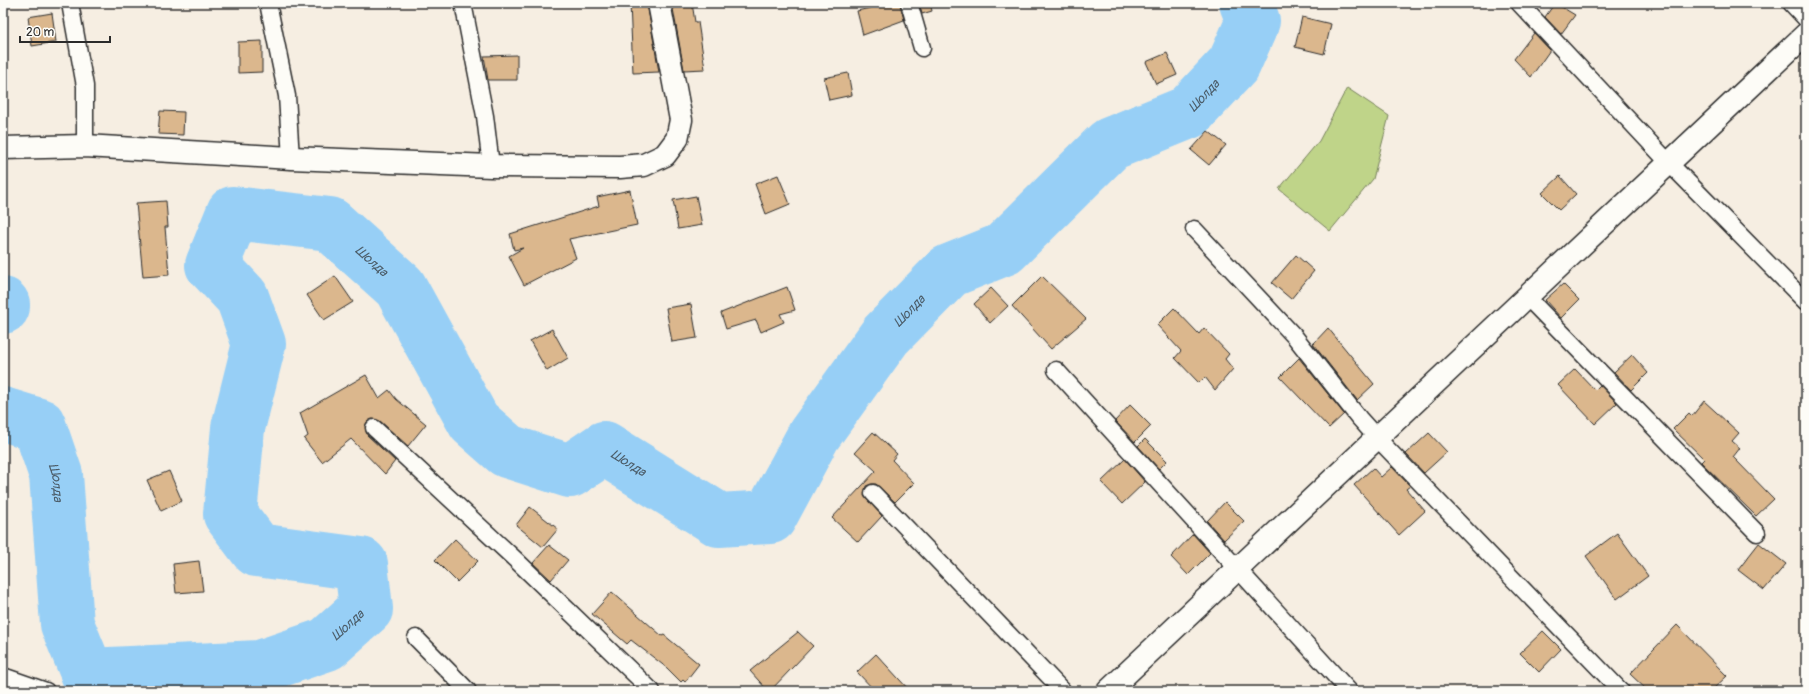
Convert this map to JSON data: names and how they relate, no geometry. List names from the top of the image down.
{
  "water": ["Шолда"],
  "scale_bar": "20 m"
}
